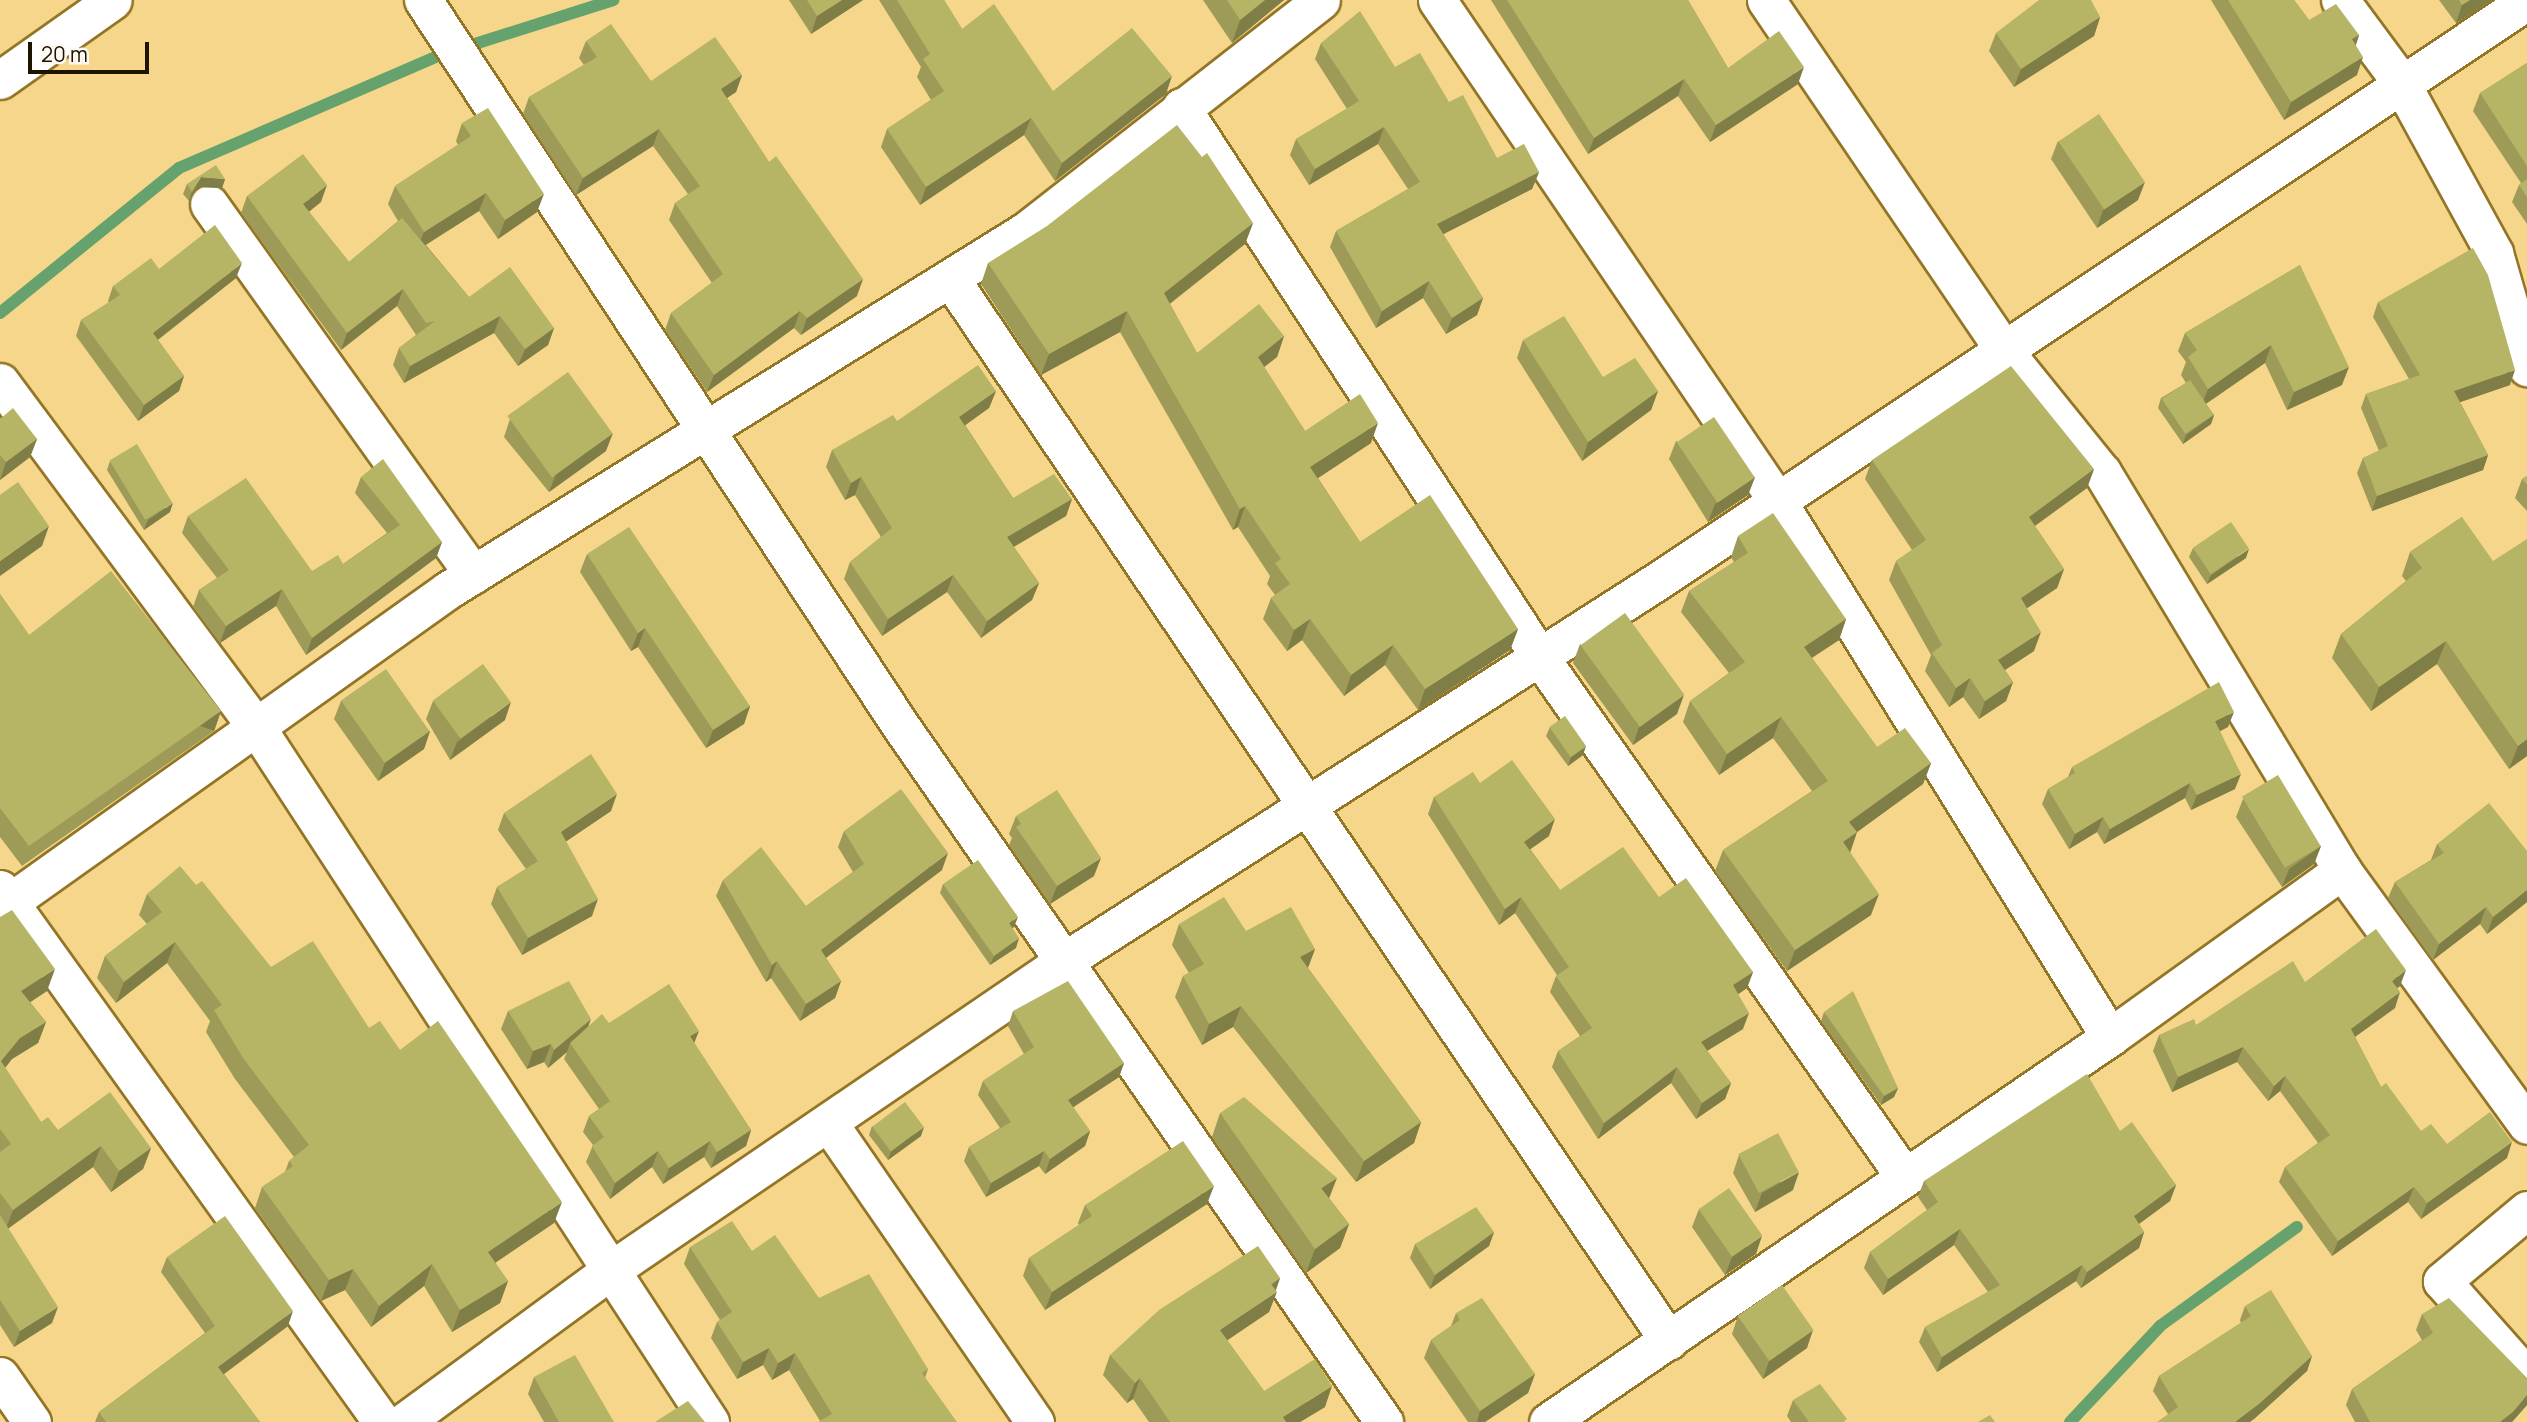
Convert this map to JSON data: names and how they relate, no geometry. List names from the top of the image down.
{
  "scale_bar": "20 m"
}
